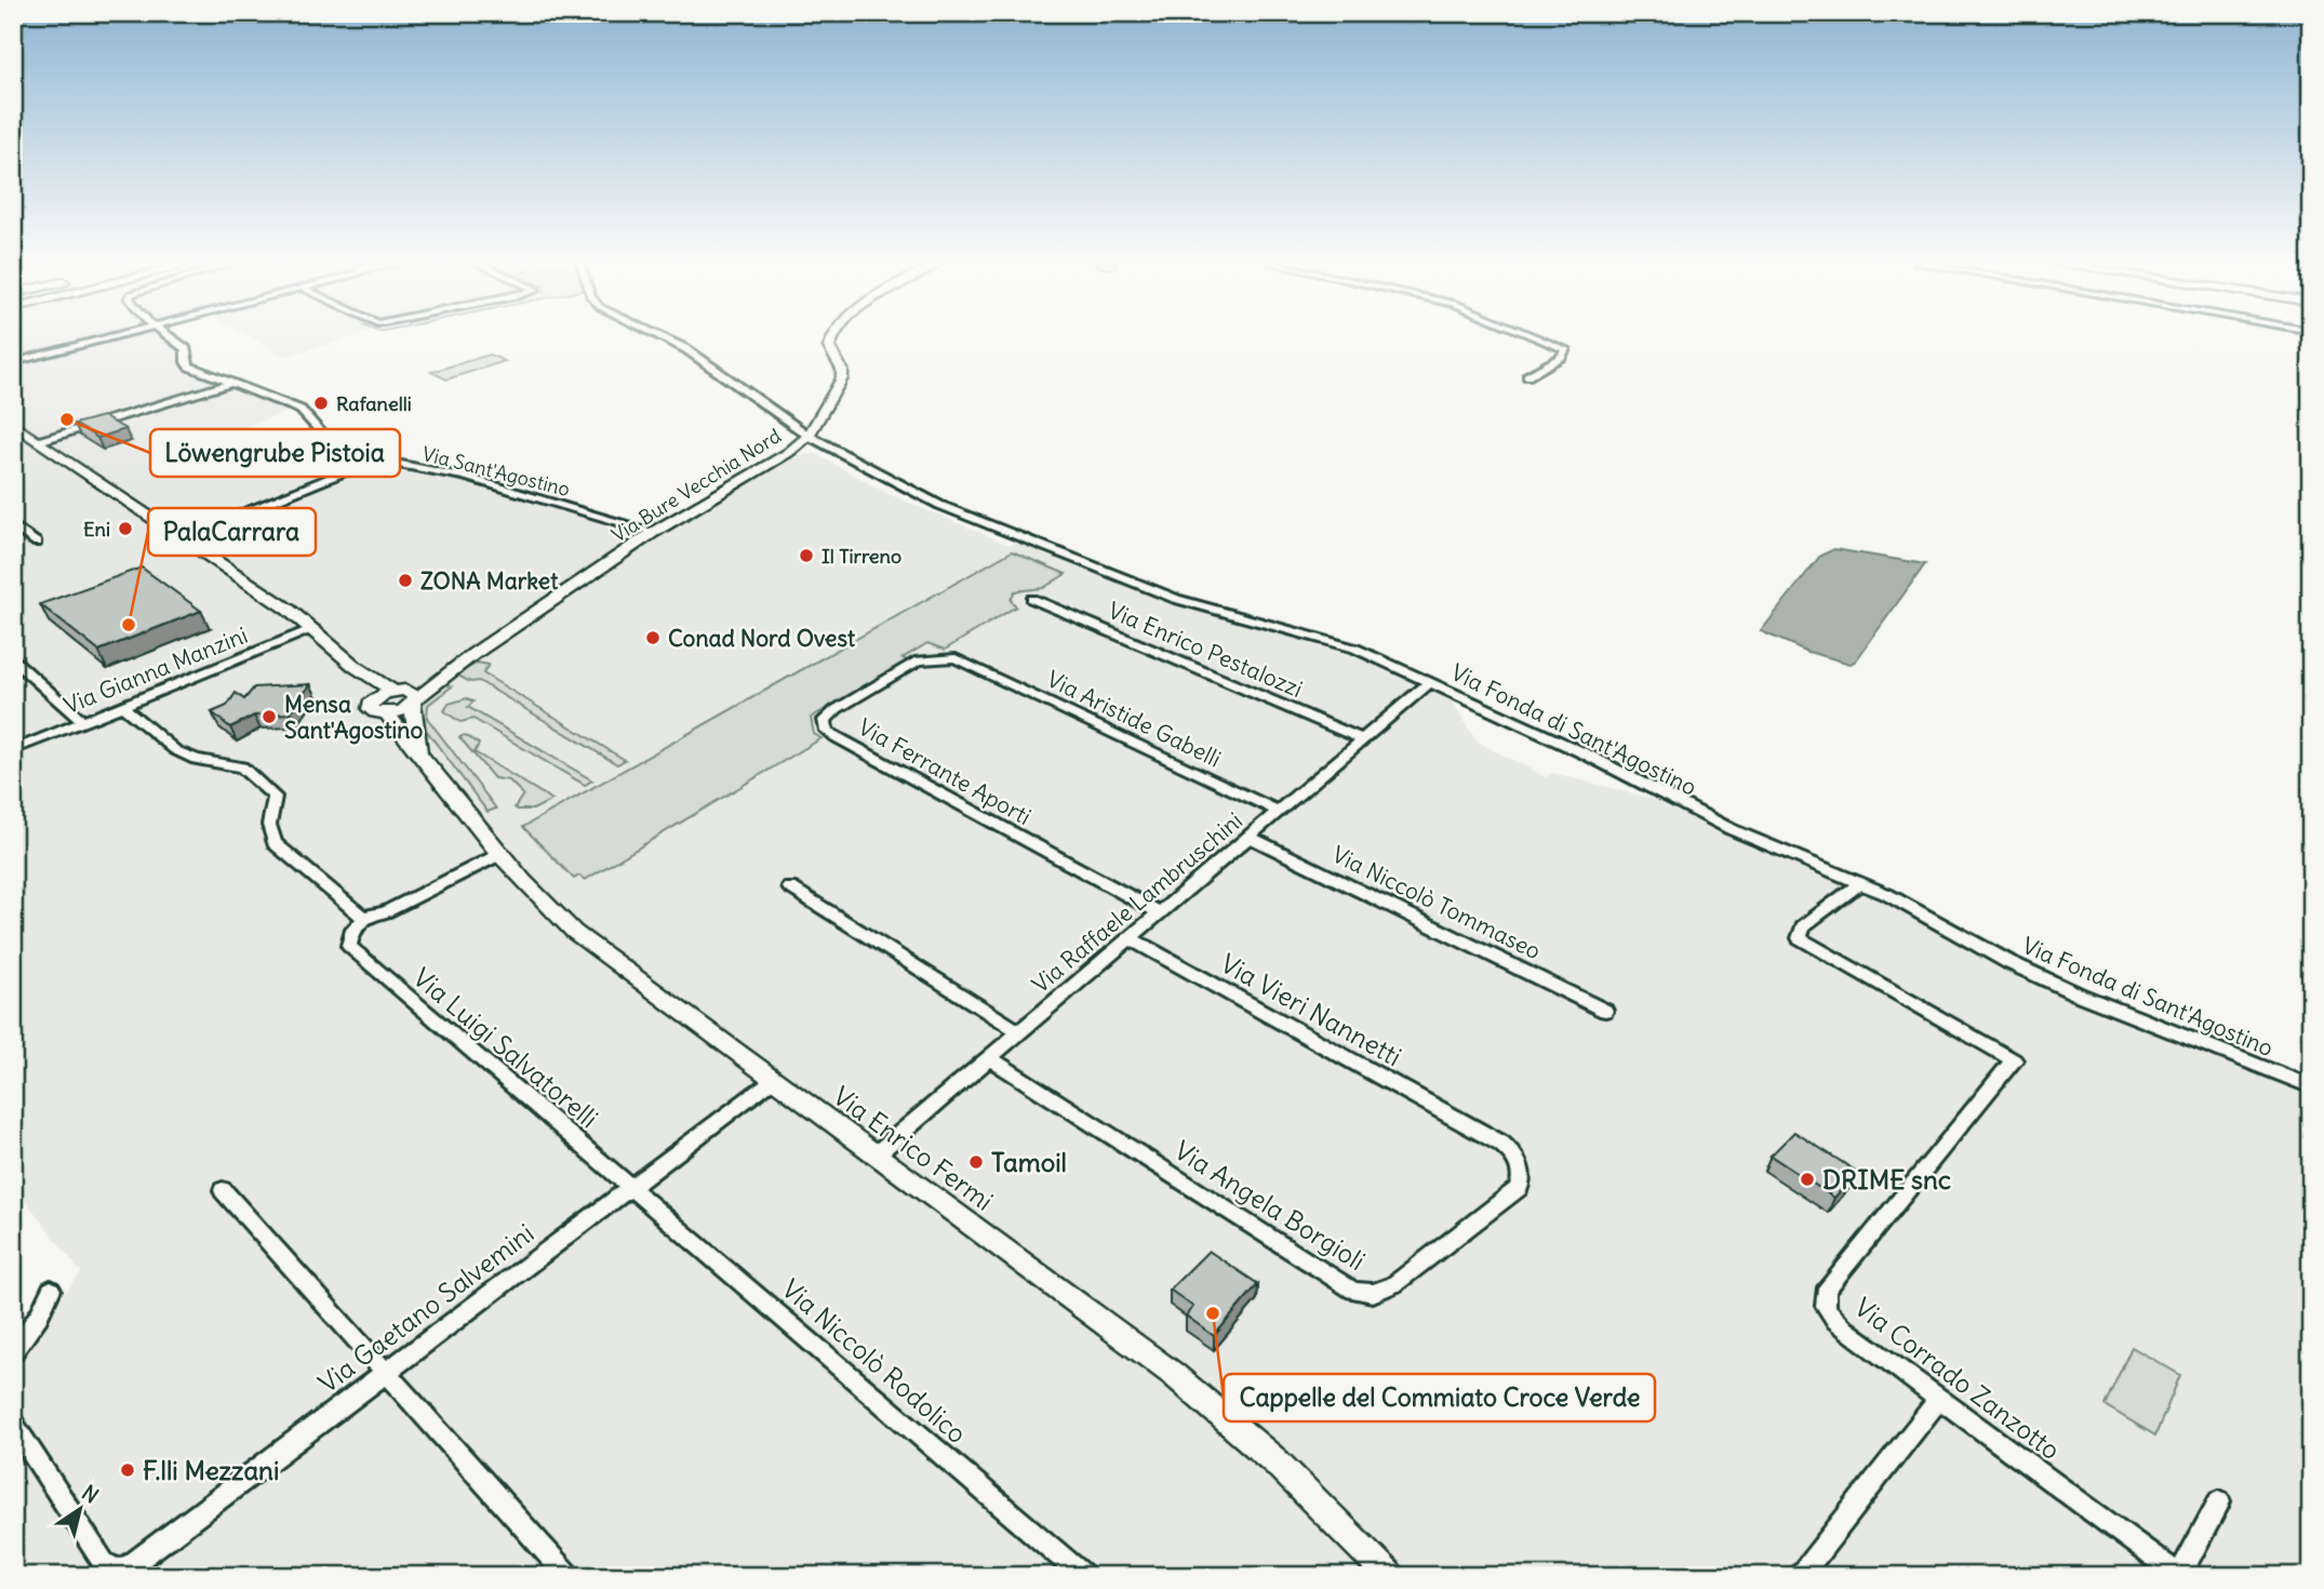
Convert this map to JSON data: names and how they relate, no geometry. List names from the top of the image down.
{
  "streets": {
    "street": [
      "Via Sant'Agostino",
      "Via Bure Vecchia Nord",
      "Via Enrico Pestalozzi",
      "Via Gianna Manzini",
      "Via Aristide Gabelli",
      "Via Fonda di Sant'Agostino",
      "Via Ferrante Aporti",
      "Via Raffaele Lambruschini",
      "Via Niccolò Tommaseo",
      "Via Vieri Nannetti",
      "Via Luigi Salvatorelli",
      "Via Enrico Fermi",
      "Via Angela Borgioli",
      "Via Gaetano Salvemini",
      "Via Niccolò Rodolico",
      "Via Corrado Zanzotto"
    ]
  },
  "crossings": [
    ["Via Sant'Agostino", "Via Bure Vecchia Nord"],
    ["Via Bure Vecchia Nord", "Via Fonda di Sant'Agostino"],
    ["Via Enrico Pestalozzi", "Via Raffaele Lambruschini"],
    ["Via Aristide Gabelli", "Via Ferrante Aporti"],
    ["Via Aristide Gabelli", "Via Raffaele Lambruschini"],
    ["Via Fonda di Sant'Agostino", "Via Raffaele Lambruschini"],
    ["Via Fonda di Sant'Agostino", "Via Corrado Zanzotto"],
    ["Via Ferrante Aporti", "Via Raffaele Lambruschini"],
    ["Via Raffaele Lambruschini", "Via Niccolò Tommaseo"],
    ["Via Raffaele Lambruschini", "Via Vieri Nannetti"],
    ["Via Raffaele Lambruschini", "Via Enrico Fermi"],
    ["Via Raffaele Lambruschini", "Via Angela Borgioli"],
    ["Via Vieri Nannetti", "Via Angela Borgioli"],
    ["Via Luigi Salvatorelli", "Via Gaetano Salvemini"],
    ["Via Luigi Salvatorelli", "Via Niccolò Rodolico"],
    ["Via Enrico Fermi", "Via Gaetano Salvemini"],
    ["Via Gaetano Salvemini", "Via Niccolò Rodolico"]
  ],
  "places": [
    "Rafanelli",
    "Löwengrube Pistoia",
    "Eni",
    "Il Tirreno",
    "ZONA Market",
    "PalaCarrara",
    "Conad Nord Ovest",
    "Mensa Sant'Agostino",
    "Tamoil",
    "DRIME snc",
    "Cappelle del Commiato Croce Verde",
    "F.lli Mezzani"
  ],
  "north": "top right"
}
